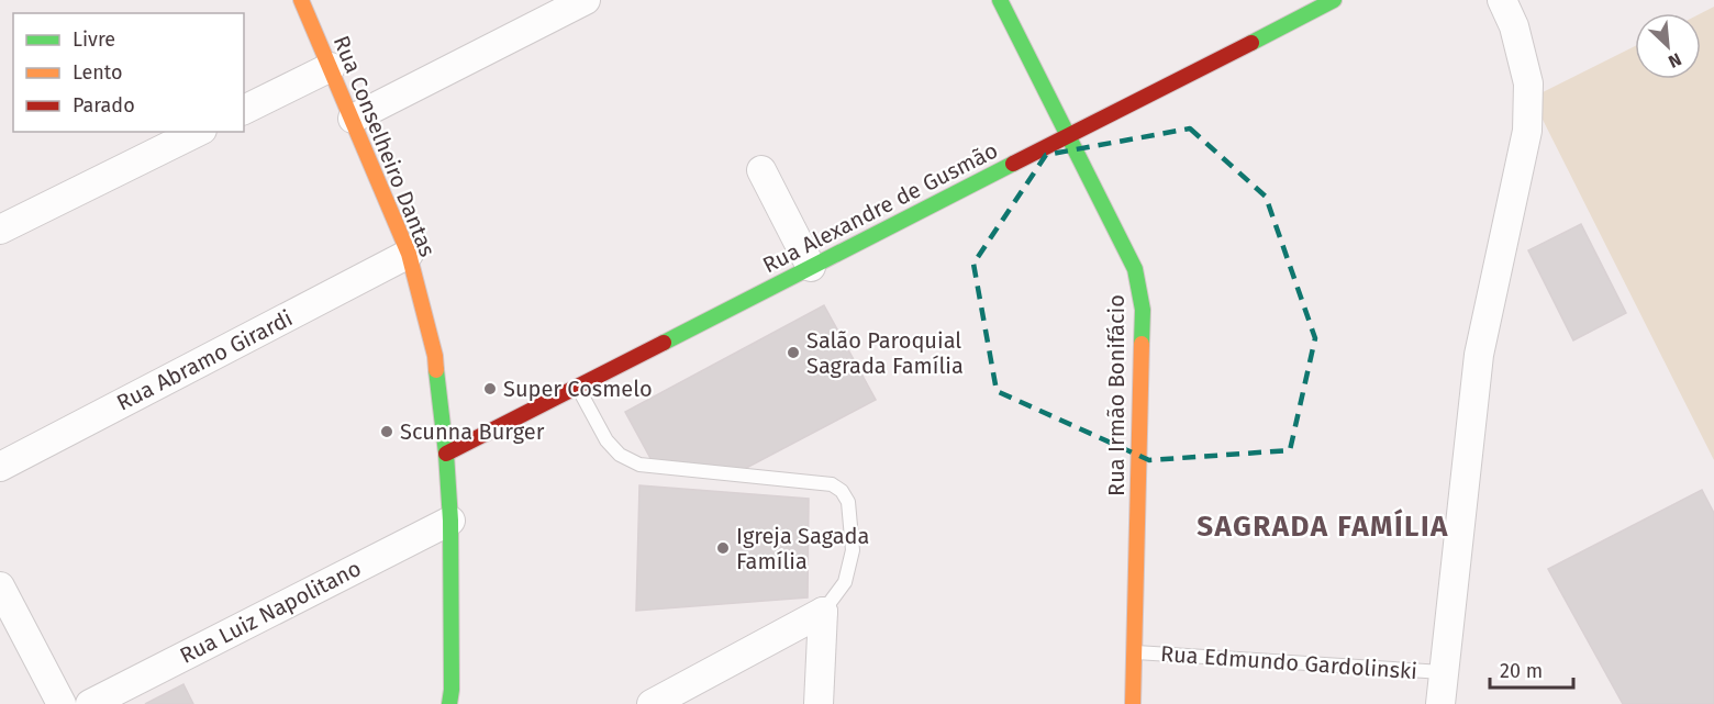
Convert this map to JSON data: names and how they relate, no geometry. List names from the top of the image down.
{
  "streets": {
    "street": [
      "Rua Conselheiro Dantas",
      "Rua Alexandre de Gusmão",
      "Rua Abramo Girardi",
      "Rua Irmão Bonifácio",
      "Rua Luiz Napolitano"
    ],
    "lane": ["Rua Edmundo Gardolinski"]
  },
  "crossings": [
    ["Rua Conselheiro Dantas", "Rua Alexandre de Gusmão"],
    ["Rua Conselheiro Dantas", "Rua Abramo Girardi"],
    ["Rua Conselheiro Dantas", "Rua Luiz Napolitano"],
    ["Rua Alexandre de Gusmão", "Rua Irmão Bonifácio"],
    ["Rua Irmão Bonifácio", "Rua Edmundo Gardolinski"]
  ],
  "districts": ["SAGRADA FAMÍLIA"],
  "places": [
    "Salão Paroquial Sagrada Família",
    "Super Cosmelo",
    "Scunna Burger",
    "Igreja Sagada Família"
  ],
  "legend": ["Livre", "Lento", "Parado"],
  "scale_bar": "20 m",
  "north": "bottom right"
}
